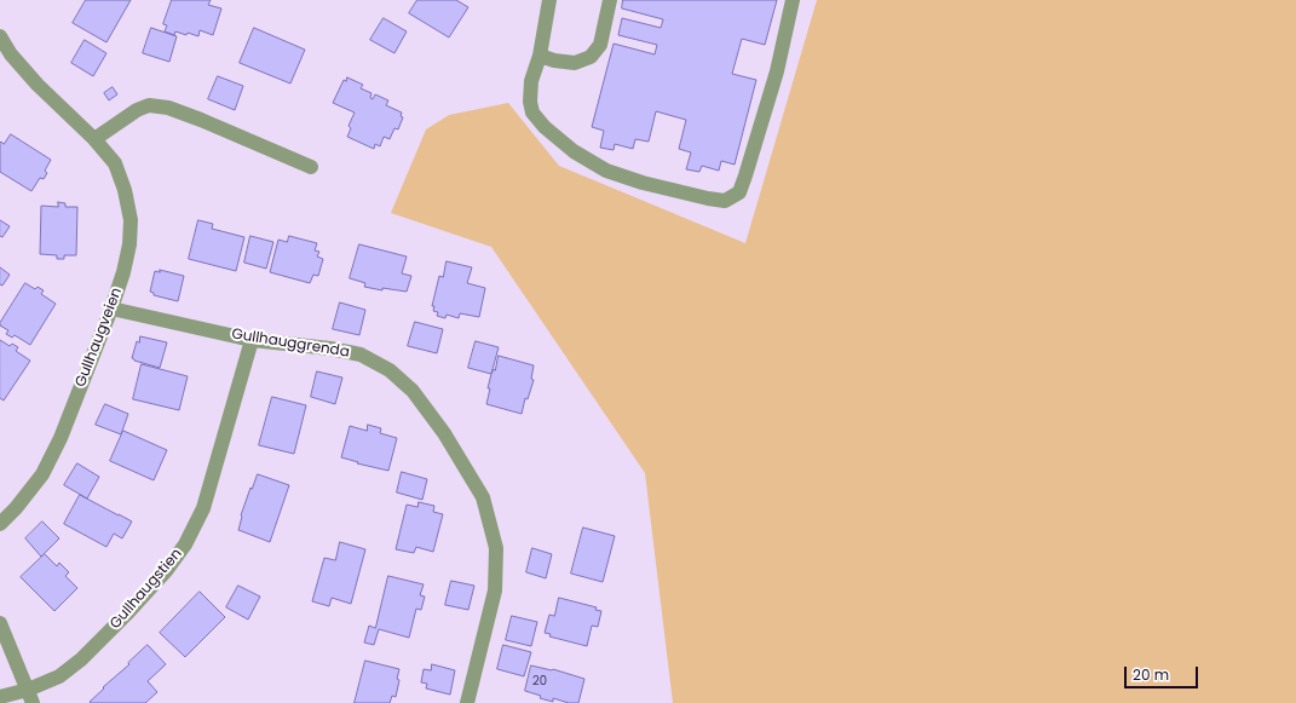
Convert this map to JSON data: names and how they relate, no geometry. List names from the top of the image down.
{
  "streets": {
    "street": ["Gullhaugveien", "Gullhauggrenda", "Gullhaugstien"]
  },
  "crossings": [
    ["Gullhaugveien", "Gullhauggrenda"],
    ["Gullhauggrenda", "Gullhaugstien"]
  ],
  "house_numbers": ["20"],
  "scale_bar": "20 m"
}
